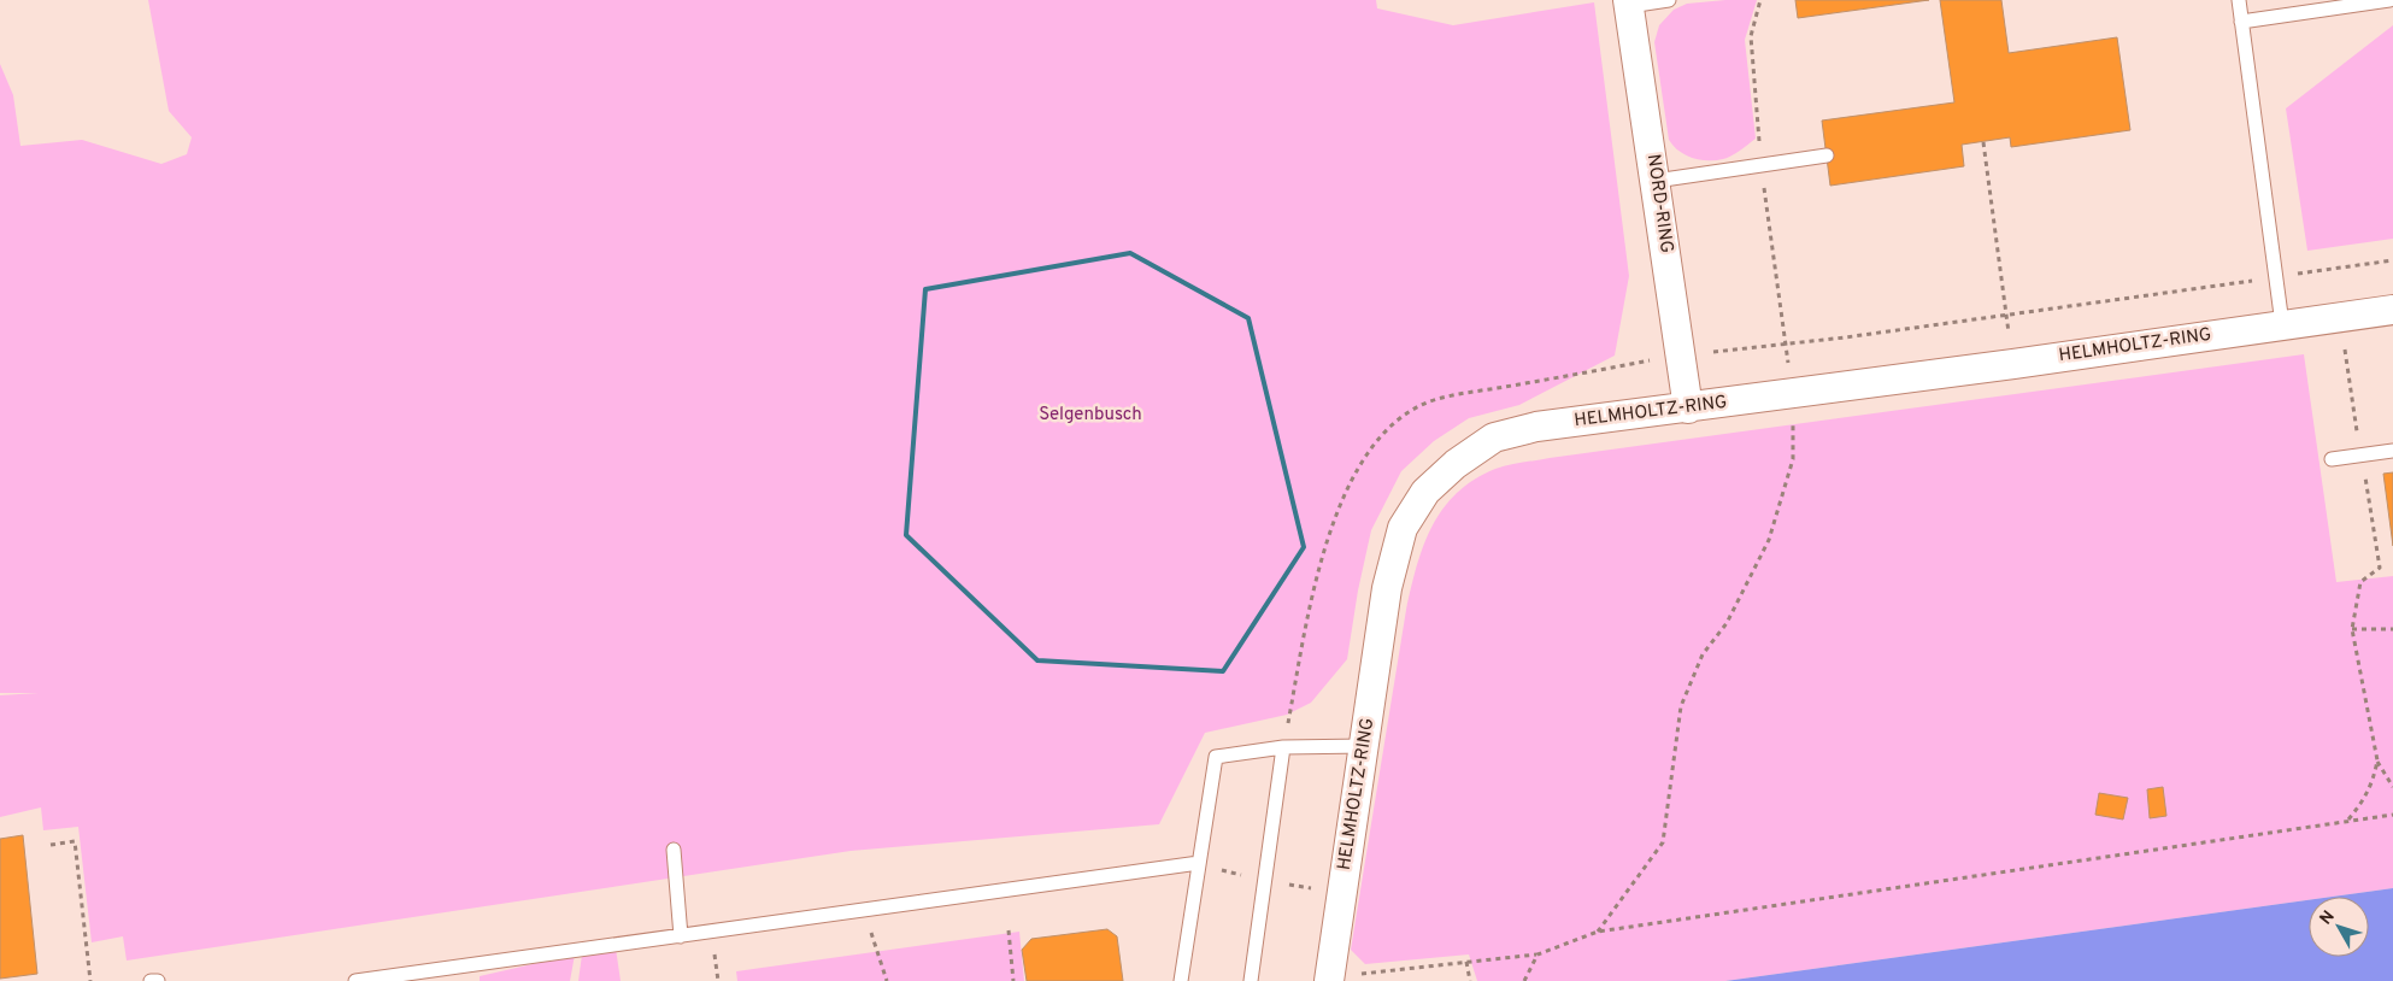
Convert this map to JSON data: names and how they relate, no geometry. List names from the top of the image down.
{
  "streets": {
    "street": ["NORD-RING", "HELMHOLTZ-RING"]
  },
  "crossings": [
    ["NORD-RING", "HELMHOLTZ-RING"]
  ],
  "parks": ["Selgenbusch"],
  "north": "top left"
}
